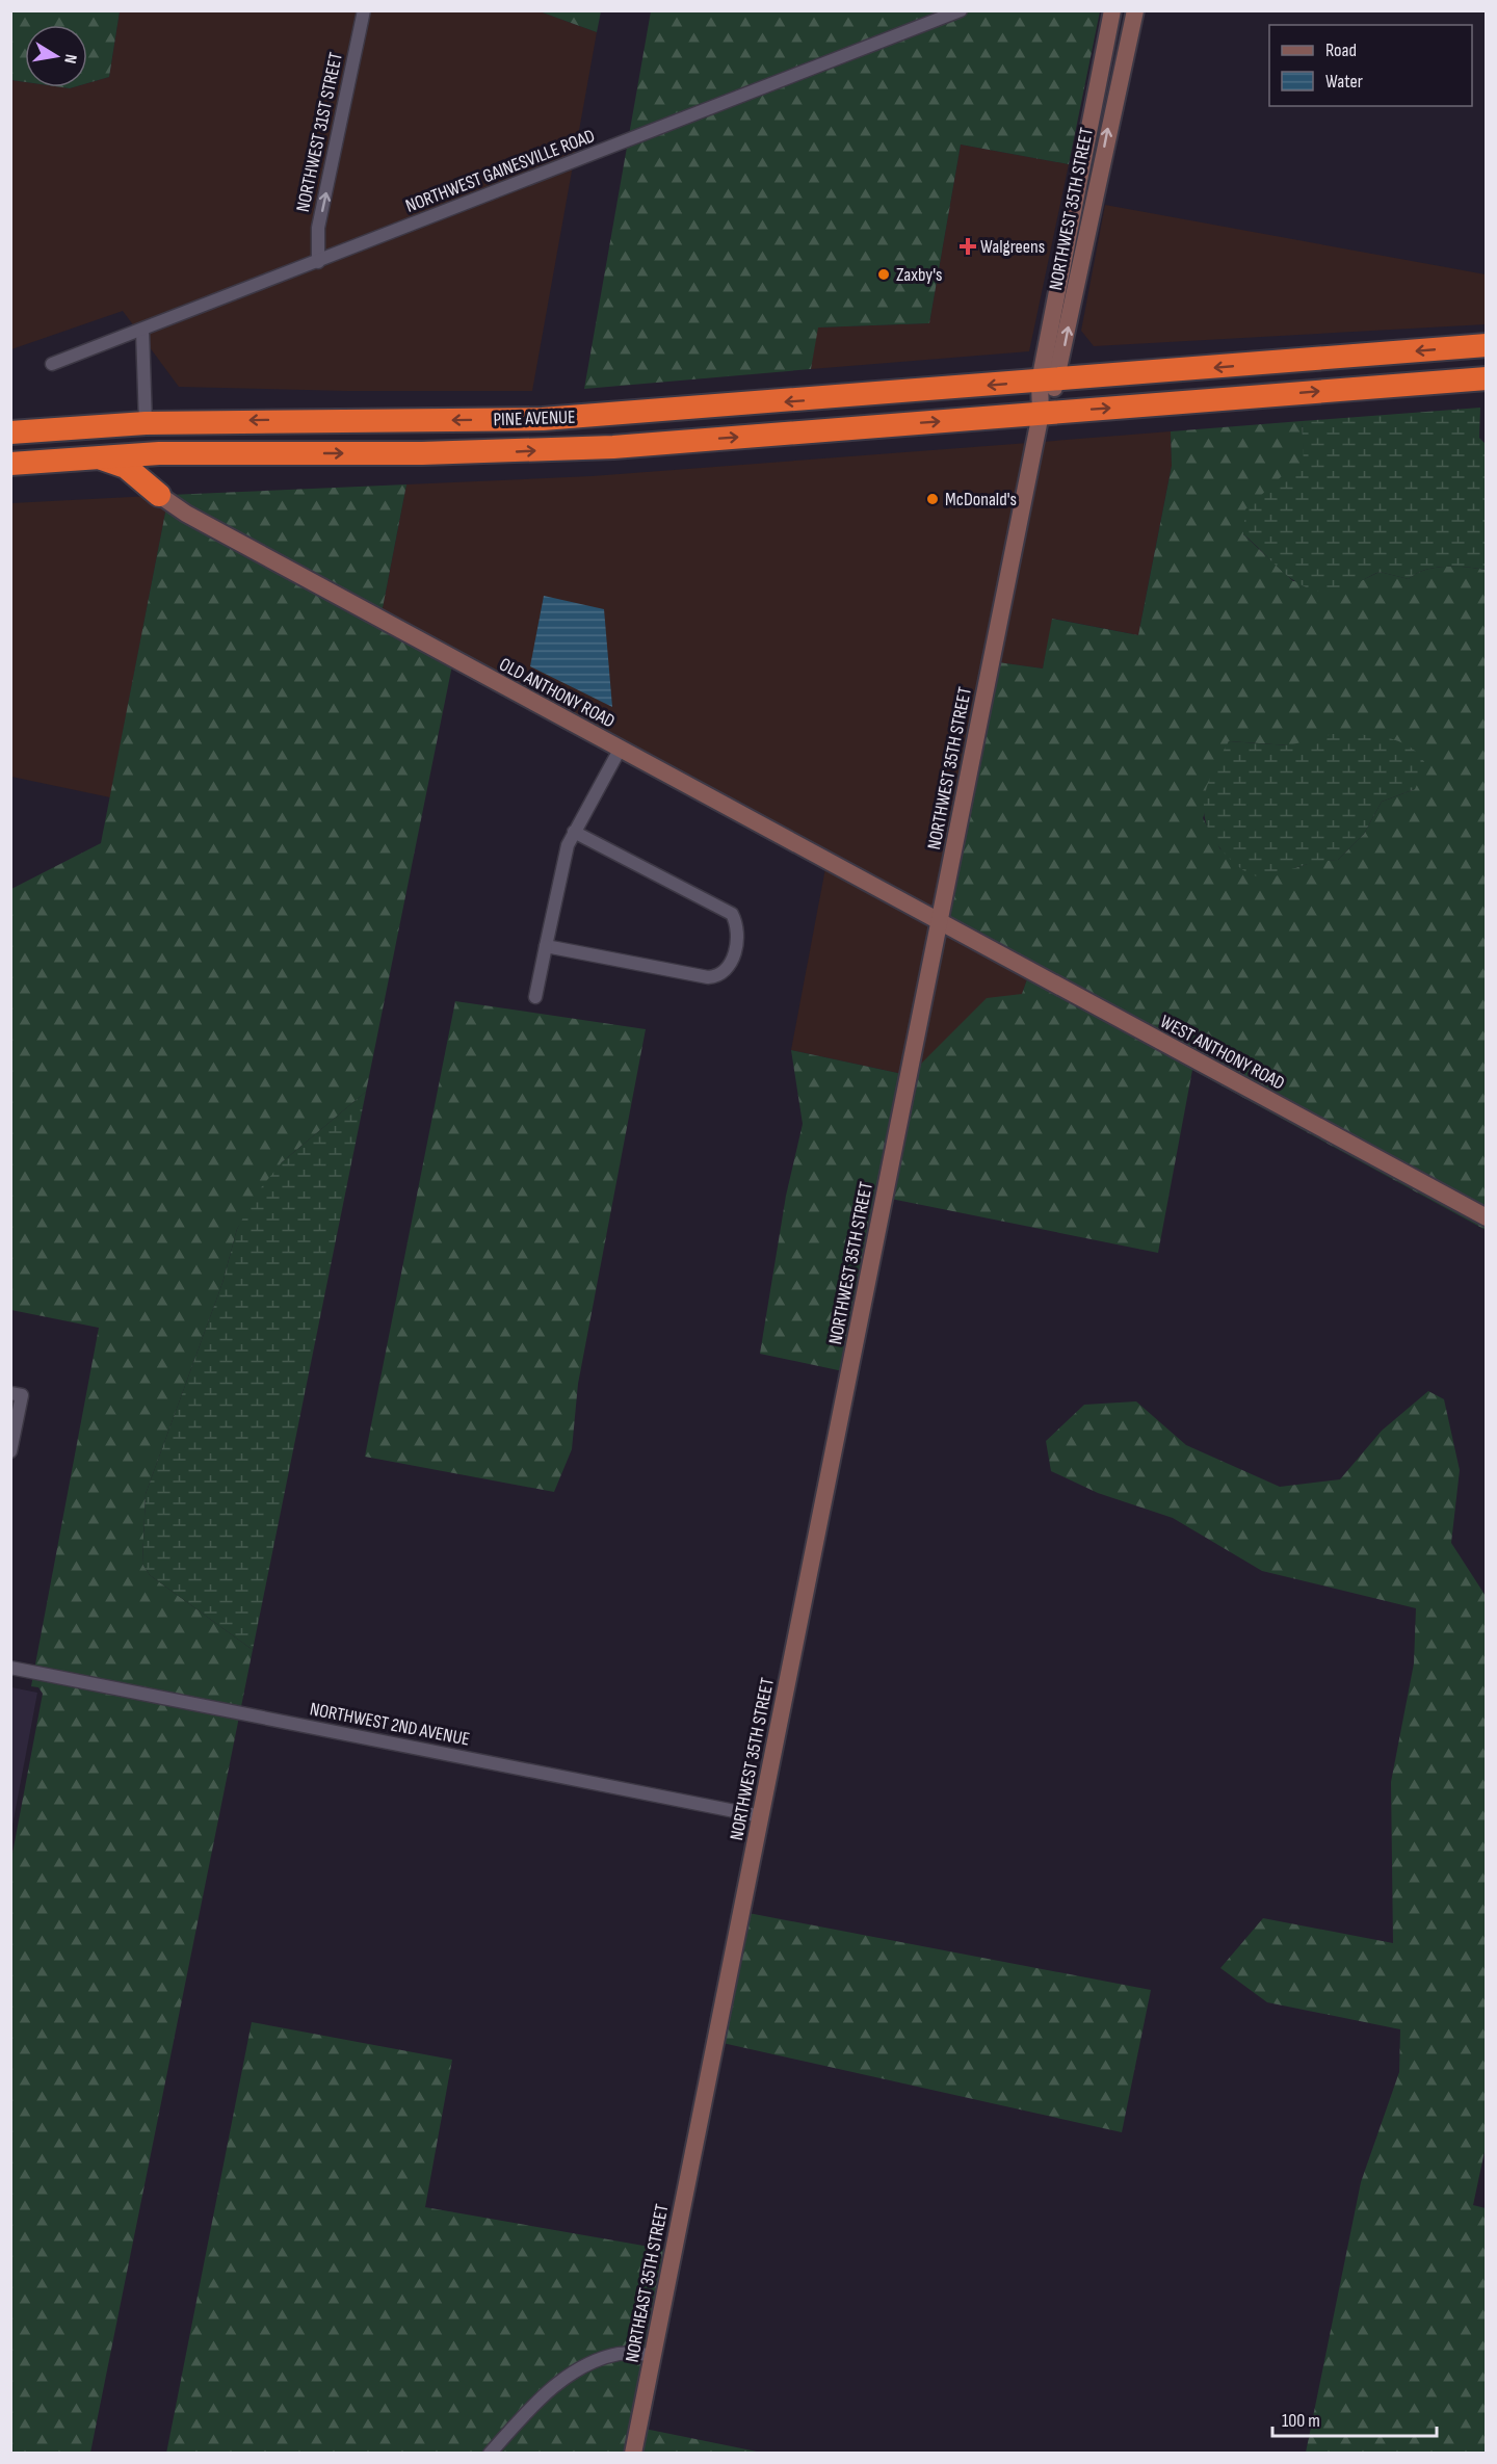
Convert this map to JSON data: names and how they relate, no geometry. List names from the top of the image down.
{
  "streets": {
    "highway": ["PINE AVENUE"],
    "street": [
      "NORTHWEST 31ST STREET",
      "NORTHWEST GAINESVILLE ROAD",
      "NORTHWEST 35TH STREET",
      "OLD ANTHONY ROAD",
      "WEST ANTHONY ROAD",
      "NORTHWEST 2ND AVENUE",
      "NORTHEAST 35TH STREET"
    ]
  },
  "crossings": [
    ["NORTHWEST 31ST STREET", "NORTHWEST GAINESVILLE ROAD"],
    ["NORTHWEST 35TH STREET", "PINE AVENUE"],
    ["NORTHWEST 35TH STREET", "OLD ANTHONY ROAD"],
    ["NORTHWEST 35TH STREET", "WEST ANTHONY ROAD"],
    ["NORTHWEST 35TH STREET", "NORTHWEST 2ND AVENUE"],
    ["NORTHWEST 35TH STREET", "NORTHEAST 35TH STREET"],
    ["OLD ANTHONY ROAD", "WEST ANTHONY ROAD"]
  ],
  "one_way": ["NORTHWEST 31ST STREET"],
  "places": {
    "health": ["Walgreens"],
    "other": ["Zaxby's", "McDonald's"]
  },
  "legend": ["Road", "Water"],
  "scale_bar": "100 m",
  "north": "right"
}
